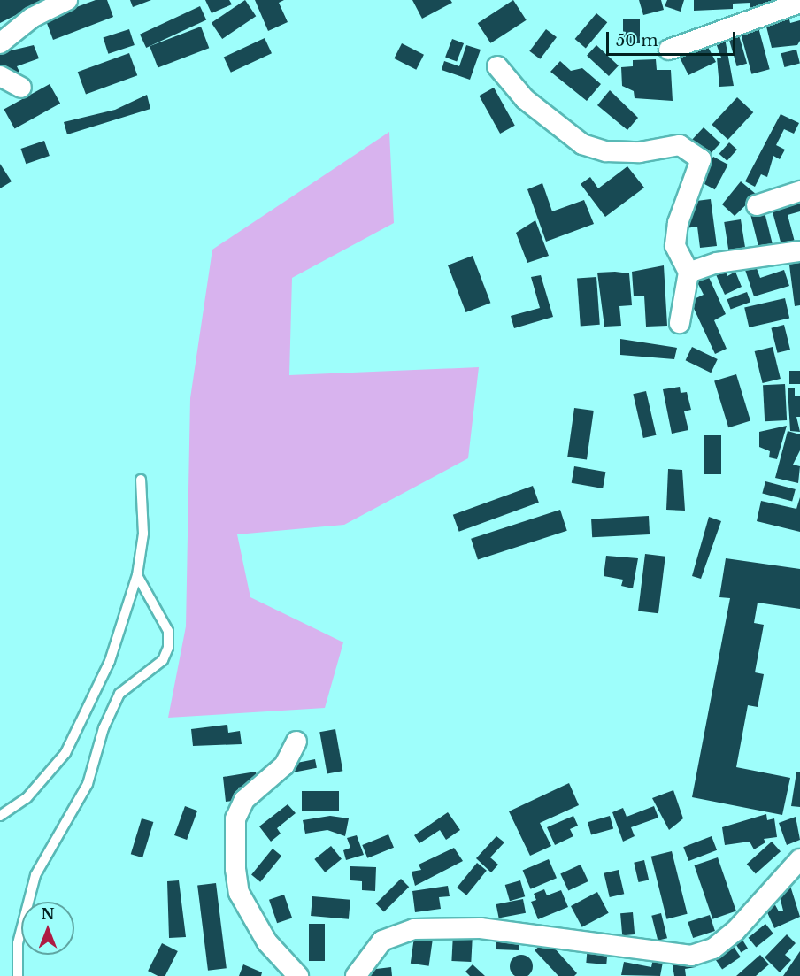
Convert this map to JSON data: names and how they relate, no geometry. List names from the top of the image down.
{
  "scale_bar": "50 m",
  "north": "top"
}
